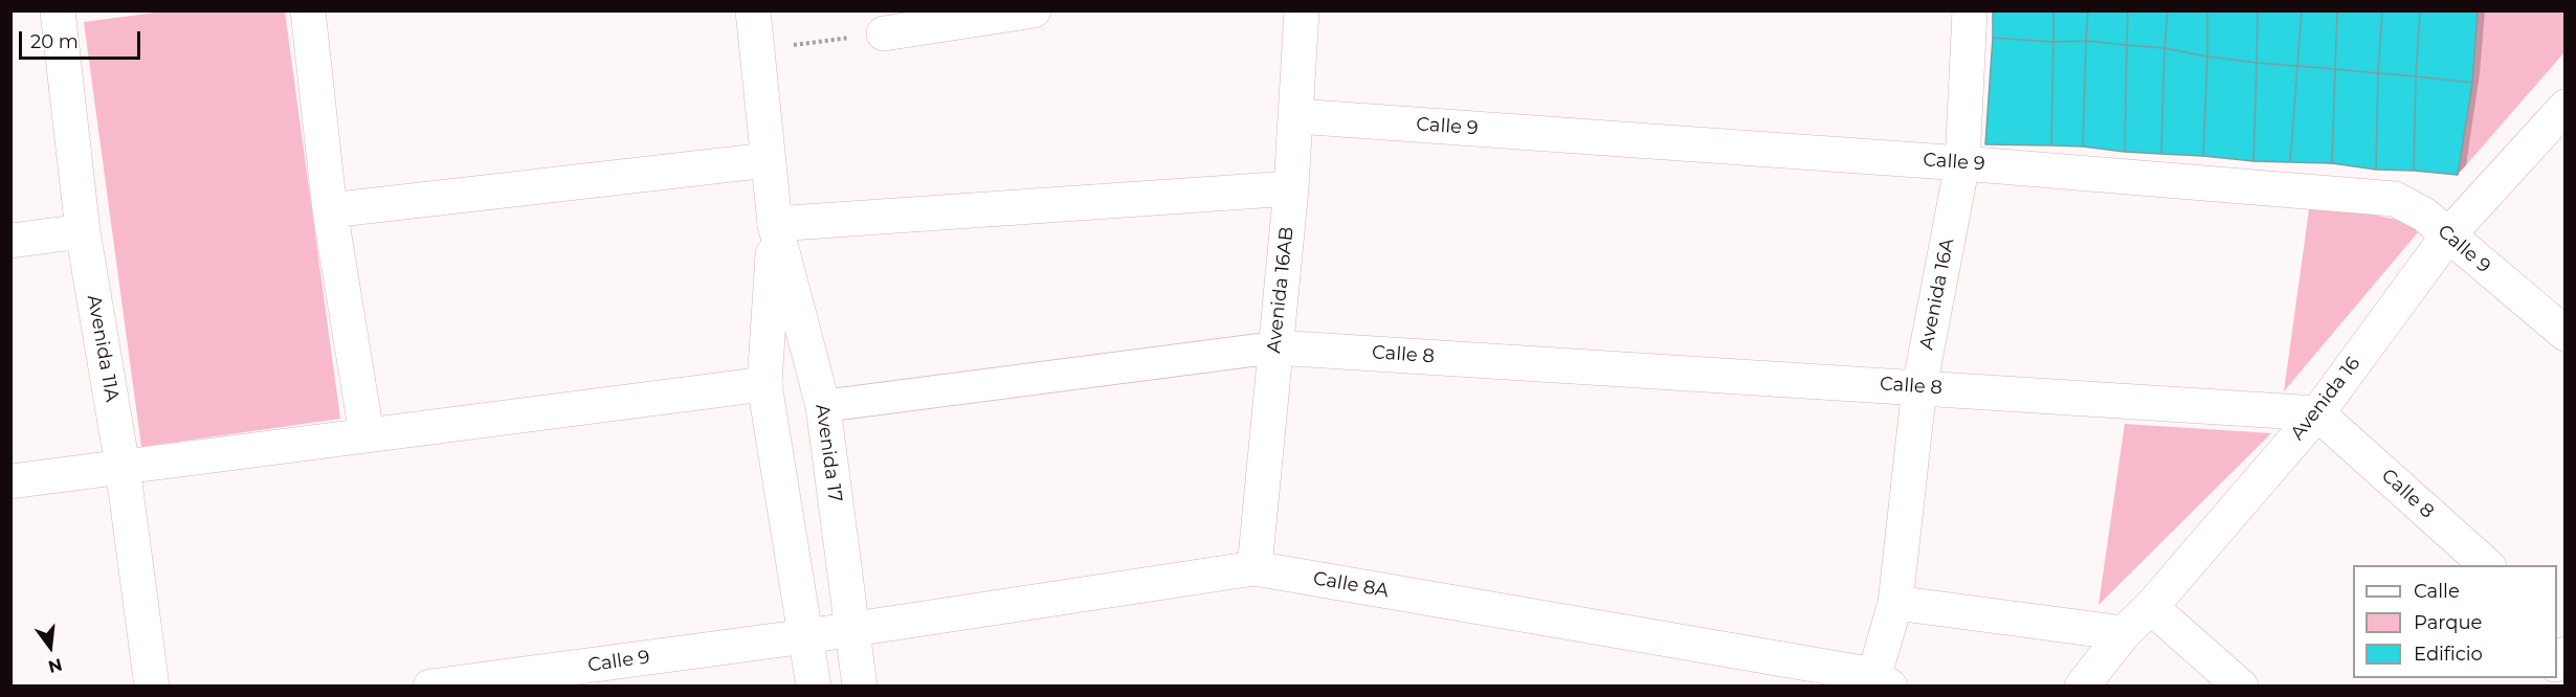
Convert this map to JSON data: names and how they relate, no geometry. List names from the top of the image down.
{
  "streets": {
    "street": [
      "Calle 9",
      "Avenida 16AB",
      "Avenida 16A",
      "Avenida 11A",
      "Calle 8",
      "Avenida 16",
      "Avenida 17",
      "Calle 8A"
    ]
  },
  "crossings": [
    ["Calle 9", "Avenida 16AB"],
    ["Calle 9", "Avenida 16A"],
    ["Calle 9", "Avenida 16"],
    ["Calle 9", "Avenida 17"],
    ["Calle 9", "Calle 8A"],
    ["Avenida 16AB", "Calle 8"],
    ["Avenida 16AB", "Calle 8A"],
    ["Avenida 16A", "Calle 8"],
    ["Avenida 16A", "Calle 8A"],
    ["Calle 8", "Avenida 16"],
    ["Avenida 17", "Calle 8A"]
  ],
  "legend": ["Calle", "Parque", "Edificio"],
  "scale_bar": "20 m",
  "north": "bottom"
}
